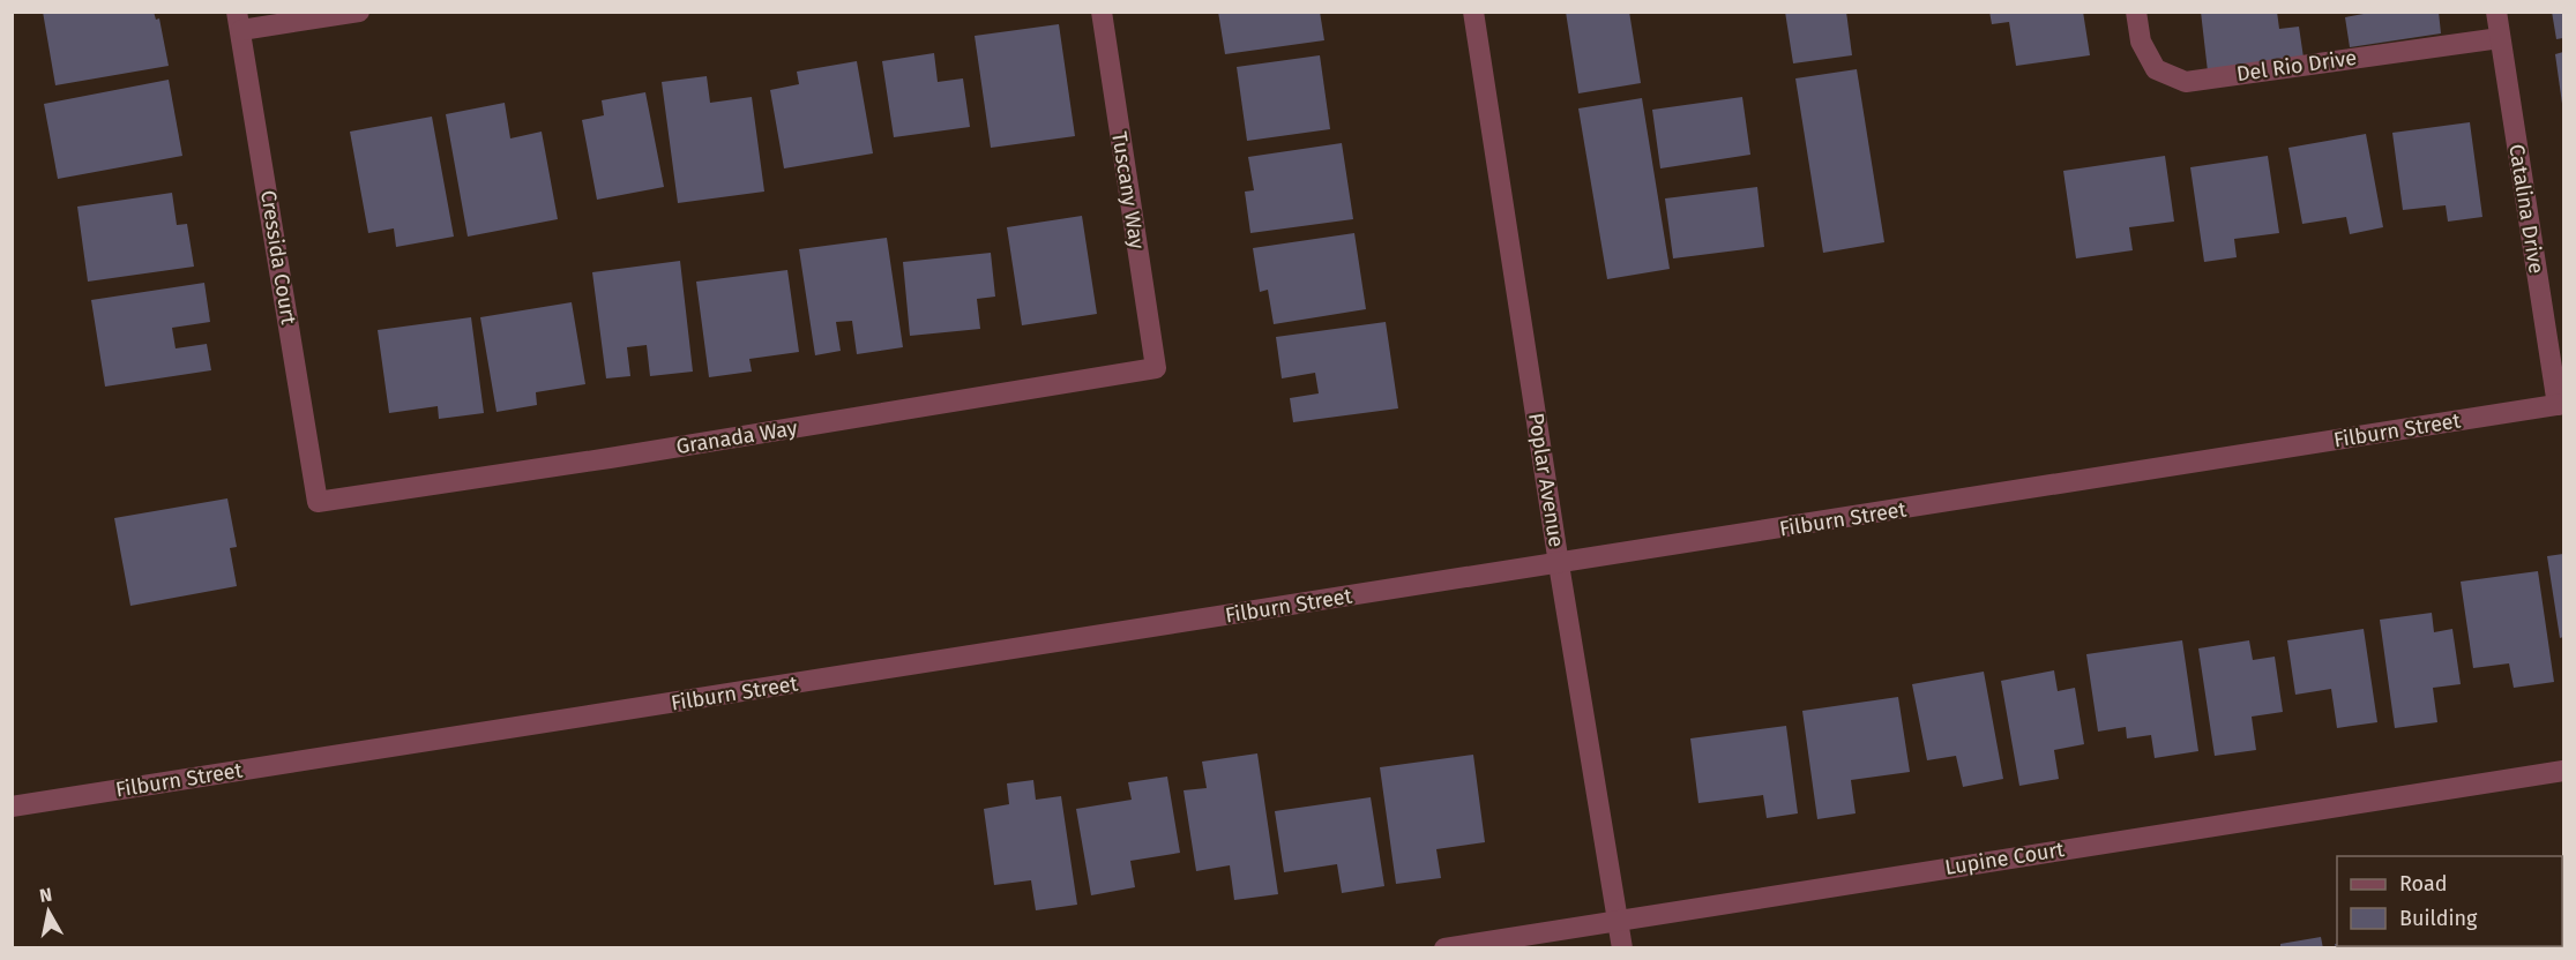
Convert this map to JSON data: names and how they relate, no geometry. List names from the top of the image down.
{
  "streets": {
    "street": [
      "Del Rio Drive",
      "Tuscany Way",
      "Catalina Drive",
      "Cressida Court",
      "Filburn Street",
      "Granada Way",
      "Poplar Avenue",
      "Lupine Court"
    ]
  },
  "crossings": [
    ["Del Rio Drive", "Catalina Drive"],
    ["Tuscany Way", "Granada Way"],
    ["Catalina Drive", "Filburn Street"],
    ["Cressida Court", "Granada Way"],
    ["Filburn Street", "Poplar Avenue"],
    ["Poplar Avenue", "Lupine Court"]
  ],
  "legend": ["Road", "Building"],
  "north": "top"
}
